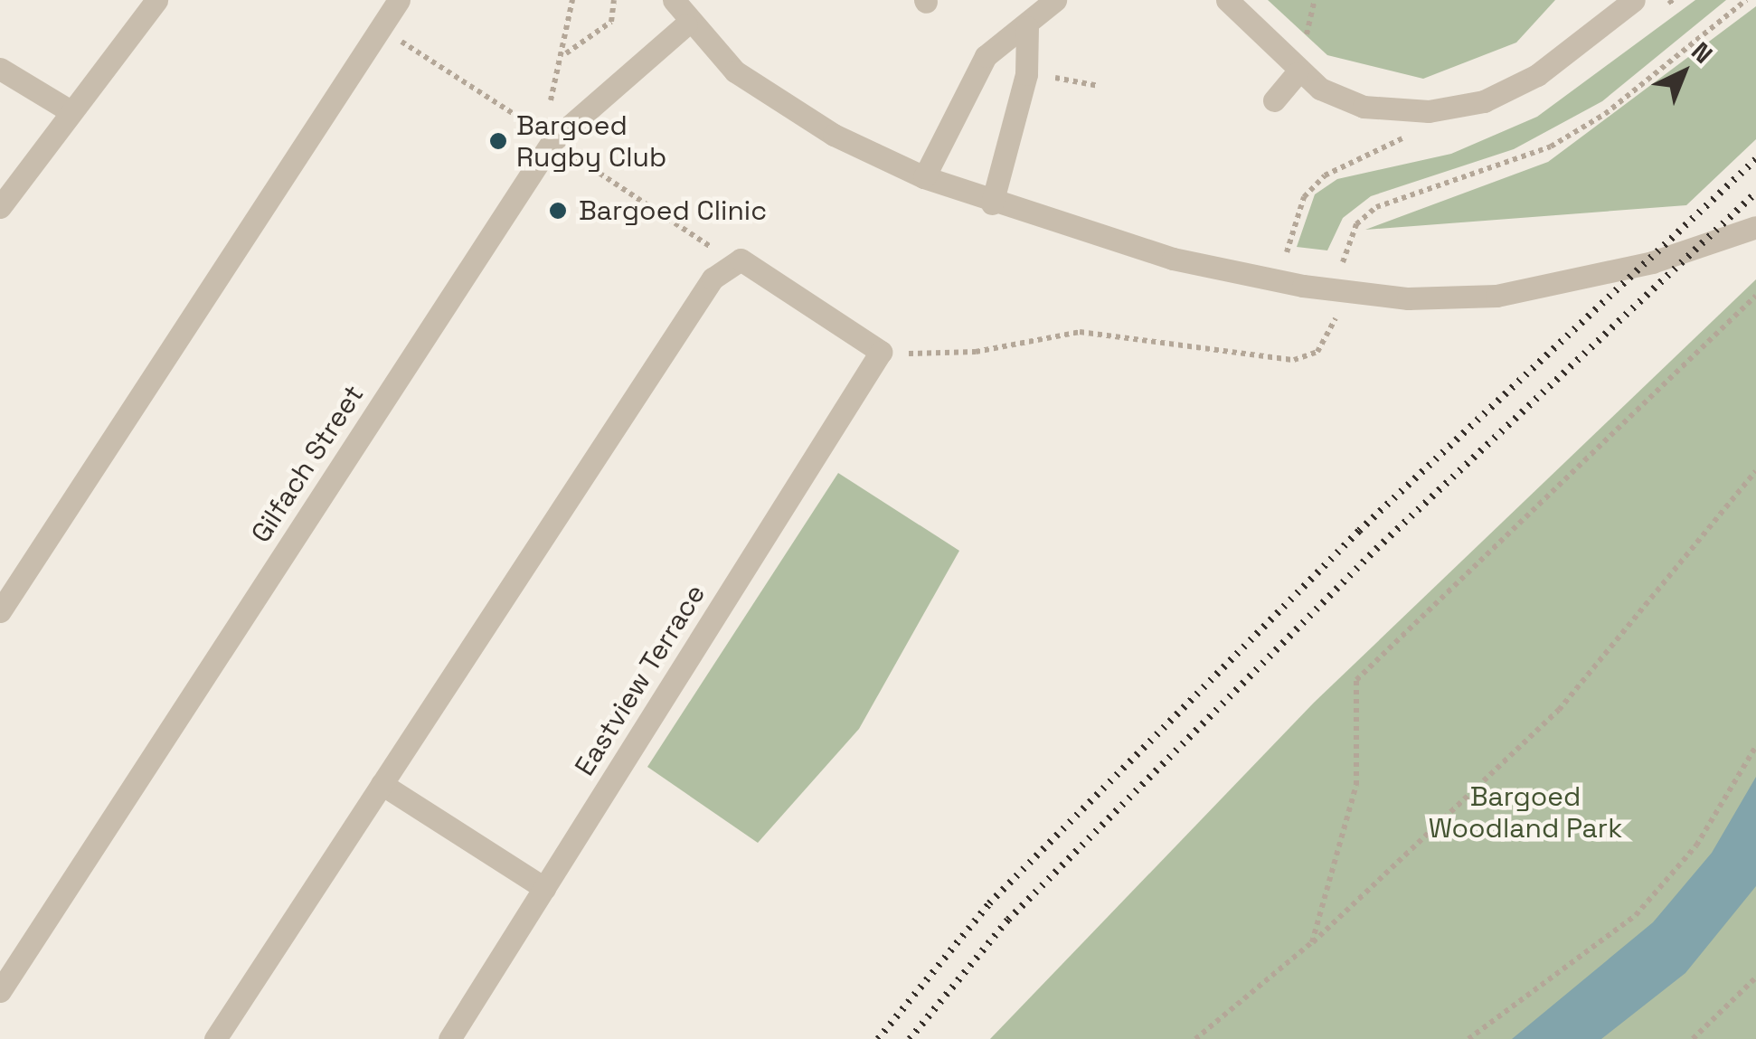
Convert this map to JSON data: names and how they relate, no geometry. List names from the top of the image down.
{
  "streets": {
    "street": ["Gilfach Street", "Eastview Terrace"]
  },
  "parks": ["Bargoed Woodland Park"],
  "places": ["Bargoed Rugby Club", "Bargoed Clinic"],
  "north": "top right"
}
